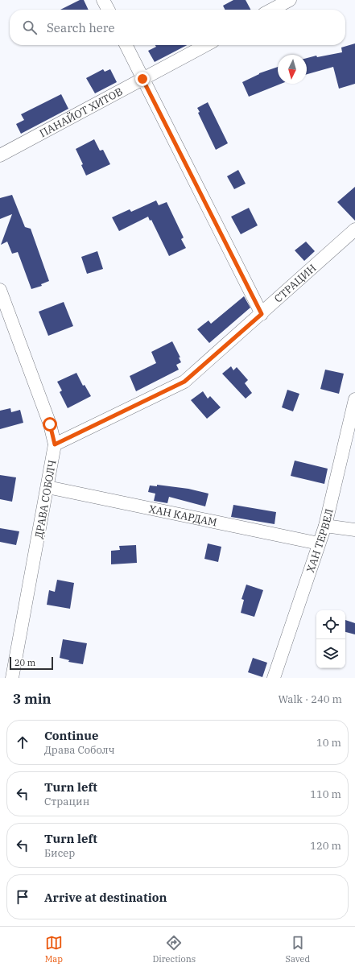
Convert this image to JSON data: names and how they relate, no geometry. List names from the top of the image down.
{
  "streets": {
    "street": [
      "ПАНАЙОТ ХИТОВ",
      "СТРАЦИН",
      "ДРАВА СОБОЛЧ",
      "ХАН КАРДАМ",
      "ХАН ТЕРВЕЛ"
    ]
  },
  "crossings": [
    ["СТРАЦИН", "ДРАВА СОБОЛЧ"],
    ["ДРАВА СОБОЛЧ", "ХАН КАРДАМ"],
    ["ХАН КАРДАМ", "ХАН ТЕРВЕЛ"]
  ],
  "scale_bar": "20 m",
  "north": "bottom",
  "page": {
    "search": "Search here",
    "scale": "20 m",
    "heading": ["3 min", "Walk · 240 m"],
    "list": [
      ["Continue", "Драва Соболч", "10 m"],
      ["Turn left", "Страцин", "110 m"],
      ["Turn left", "Бисер", "120 m"],
      "Arrive at destination"
    ],
    "nav": ["Map", "Directions", "Saved"]
  }
}
